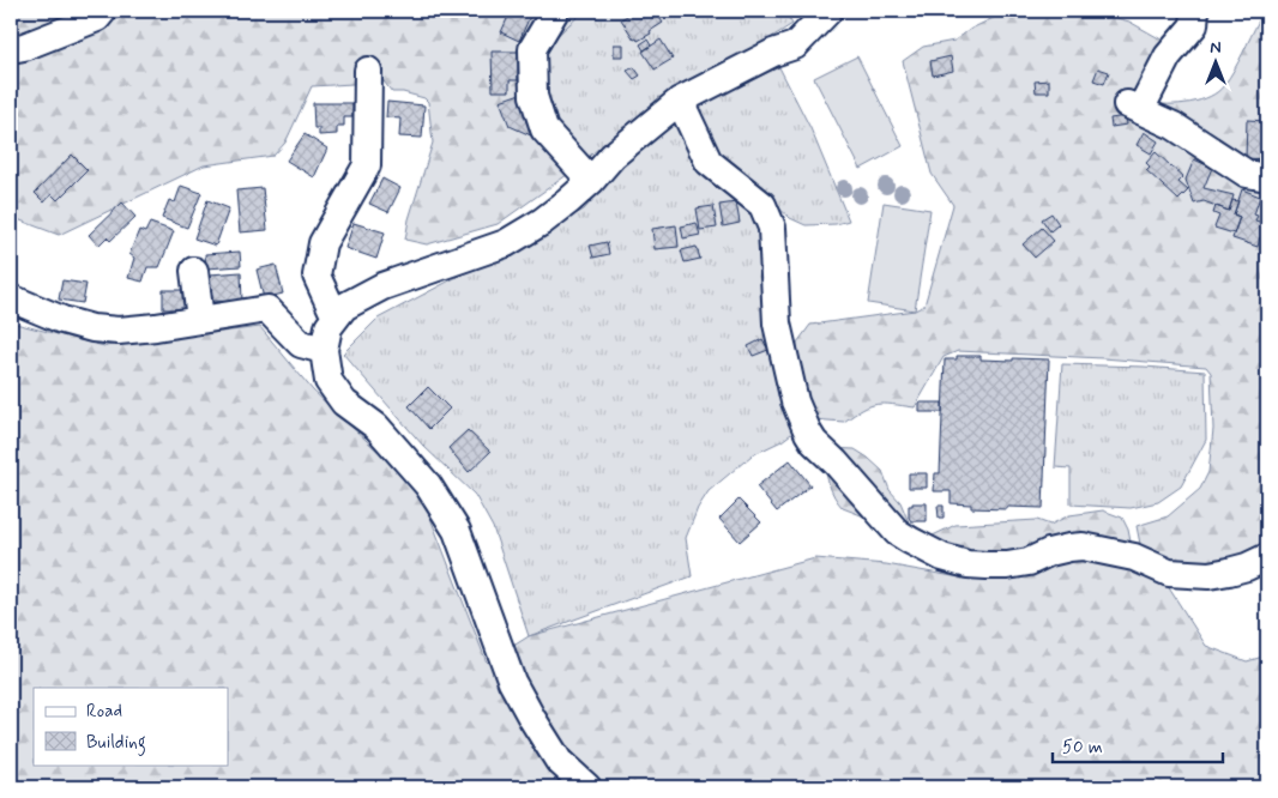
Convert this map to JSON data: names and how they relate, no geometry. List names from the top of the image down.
{
  "legend": ["Road", "Building"],
  "scale_bar": "50 m",
  "north": "top"
}
